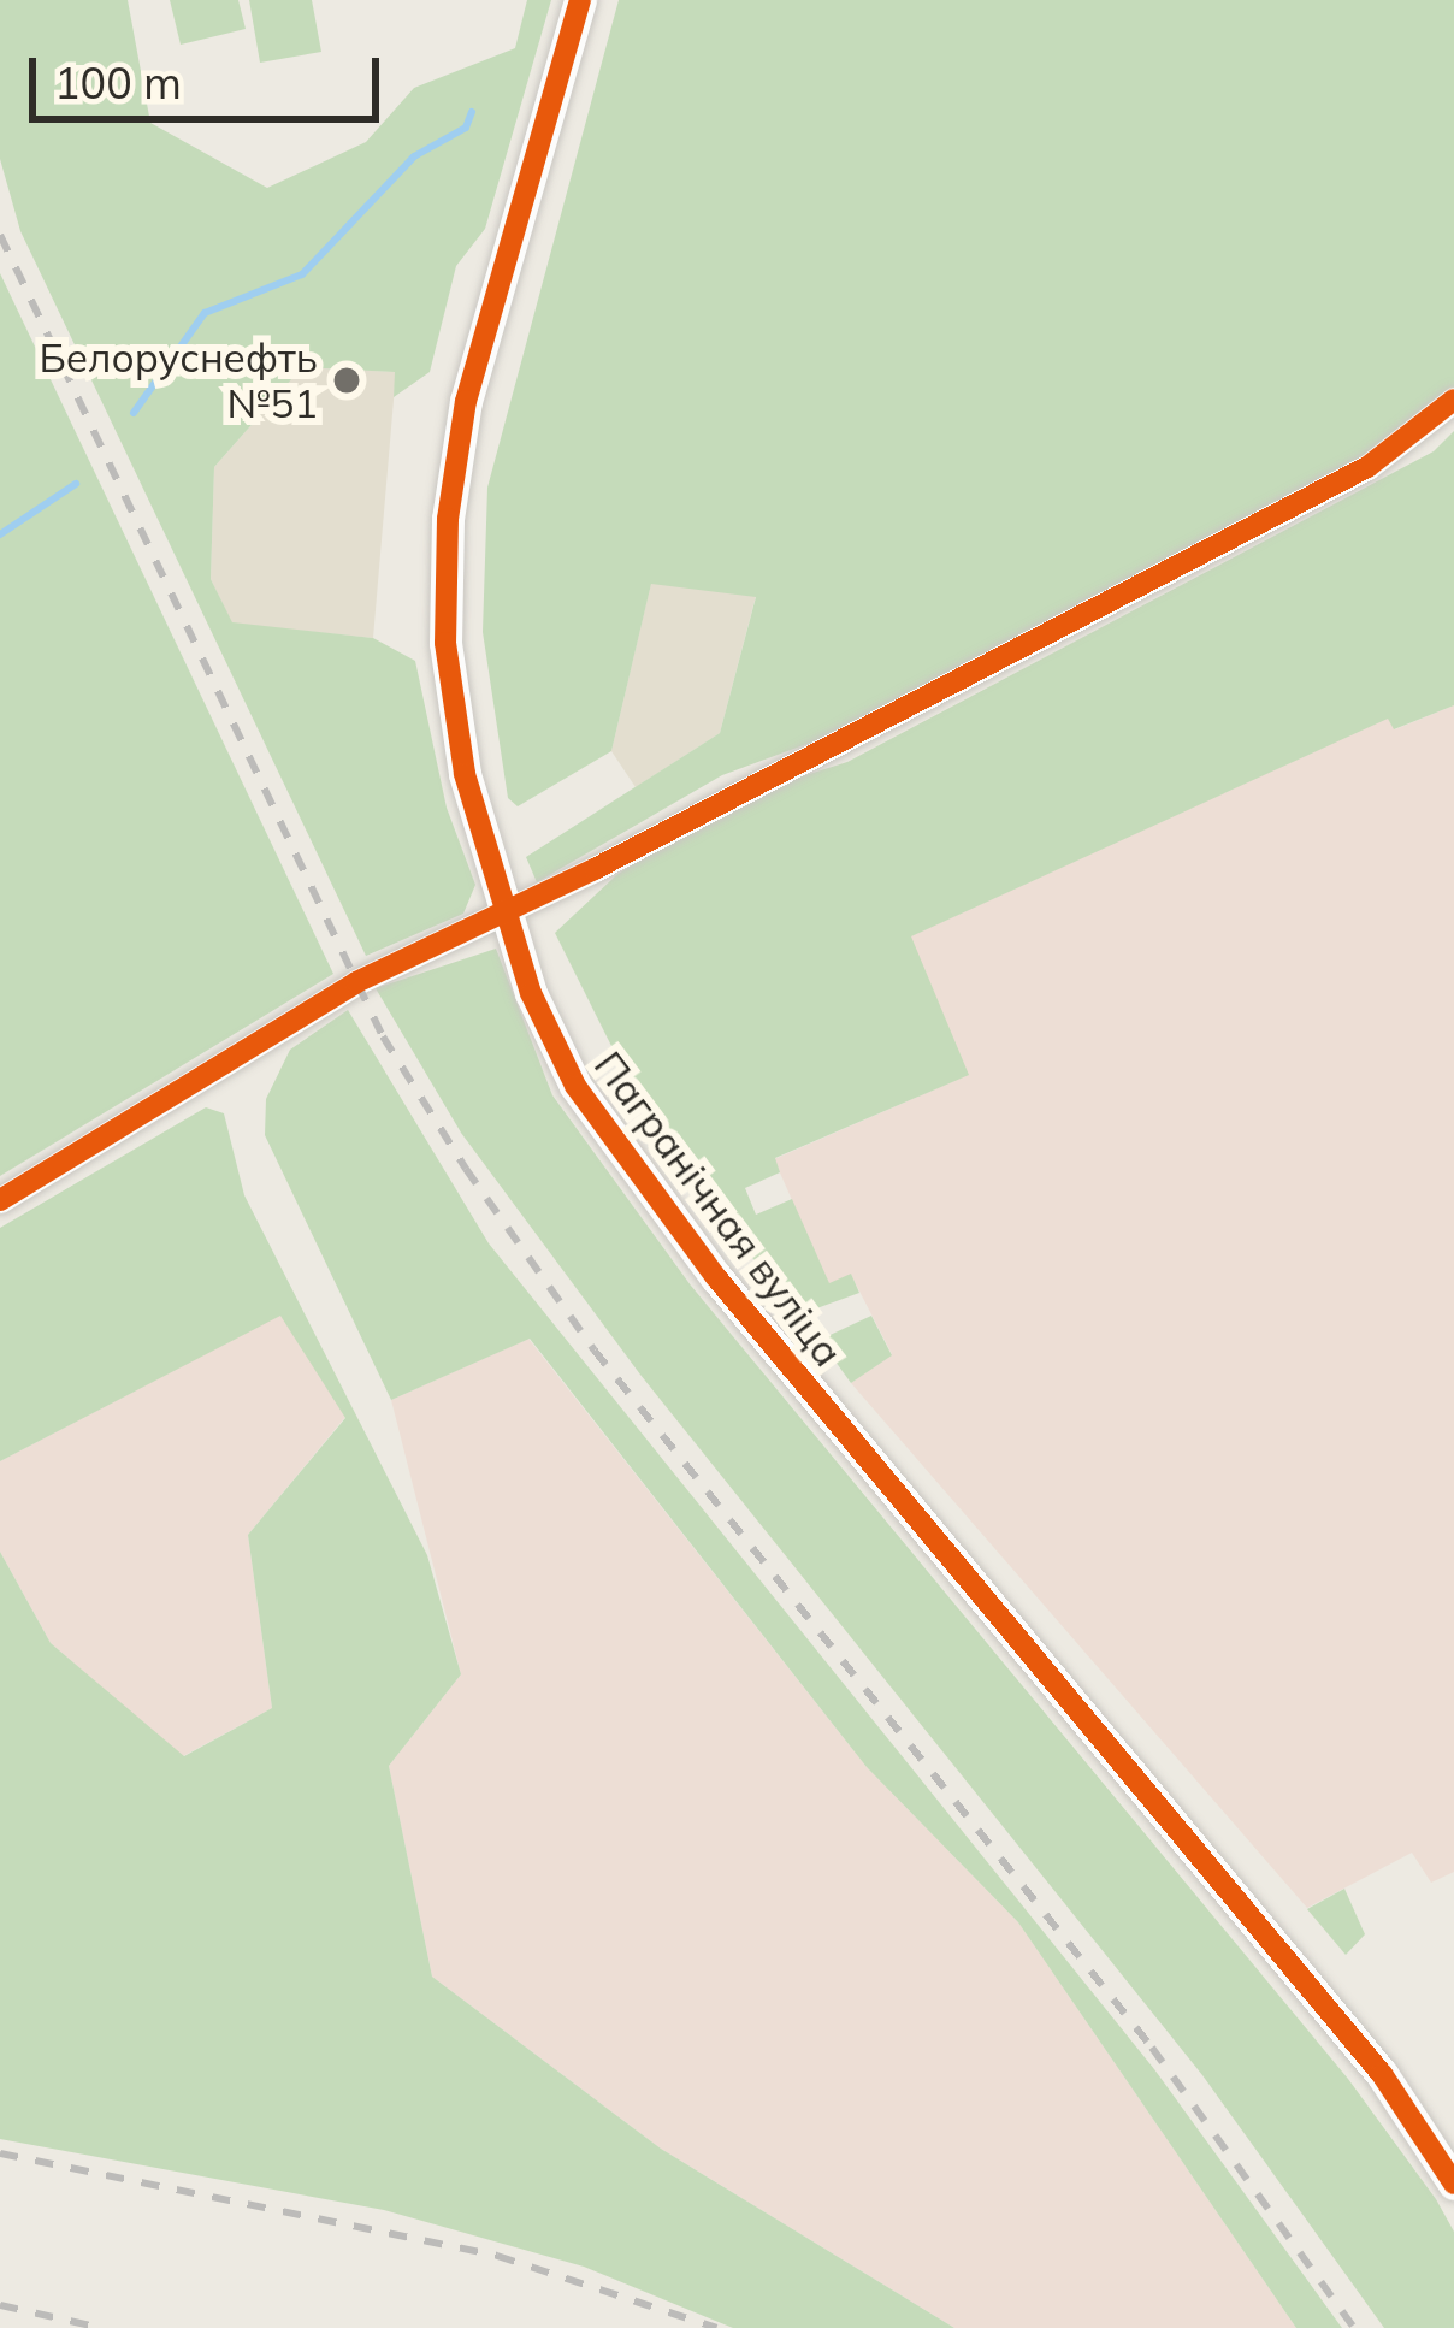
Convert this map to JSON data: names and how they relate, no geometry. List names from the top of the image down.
{
  "streets": {
    "street": ["Пагранічная вуліца"]
  },
  "places": ["Белоруснефть №51"],
  "scale_bar": "100 m"
}
